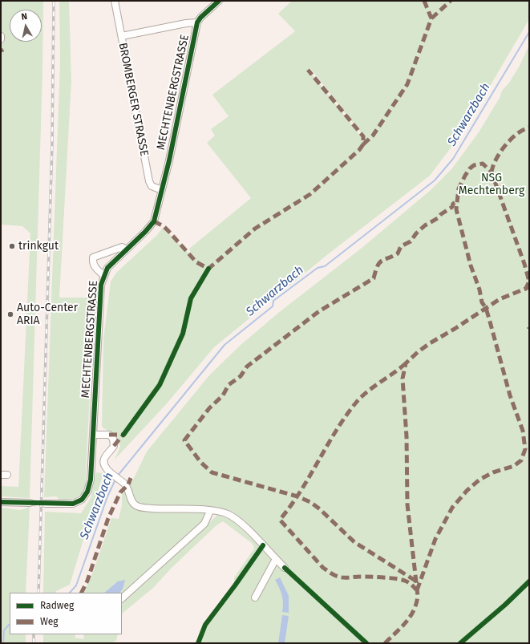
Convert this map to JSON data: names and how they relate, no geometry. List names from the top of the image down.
{
  "streets": {
    "street": ["MECHTENBERGSTRASSE", "BROMBERGER STRASSE"]
  },
  "crossings": [
    ["MECHTENBERGSTRASSE", "BROMBERGER STRASSE"]
  ],
  "water": ["Schwarzbach"],
  "parks": ["NSG Mechtenberg"],
  "places": ["trinkgut", "Auto-Center ARIA"],
  "legend": ["Radweg", "Weg"],
  "north": "top"
}
